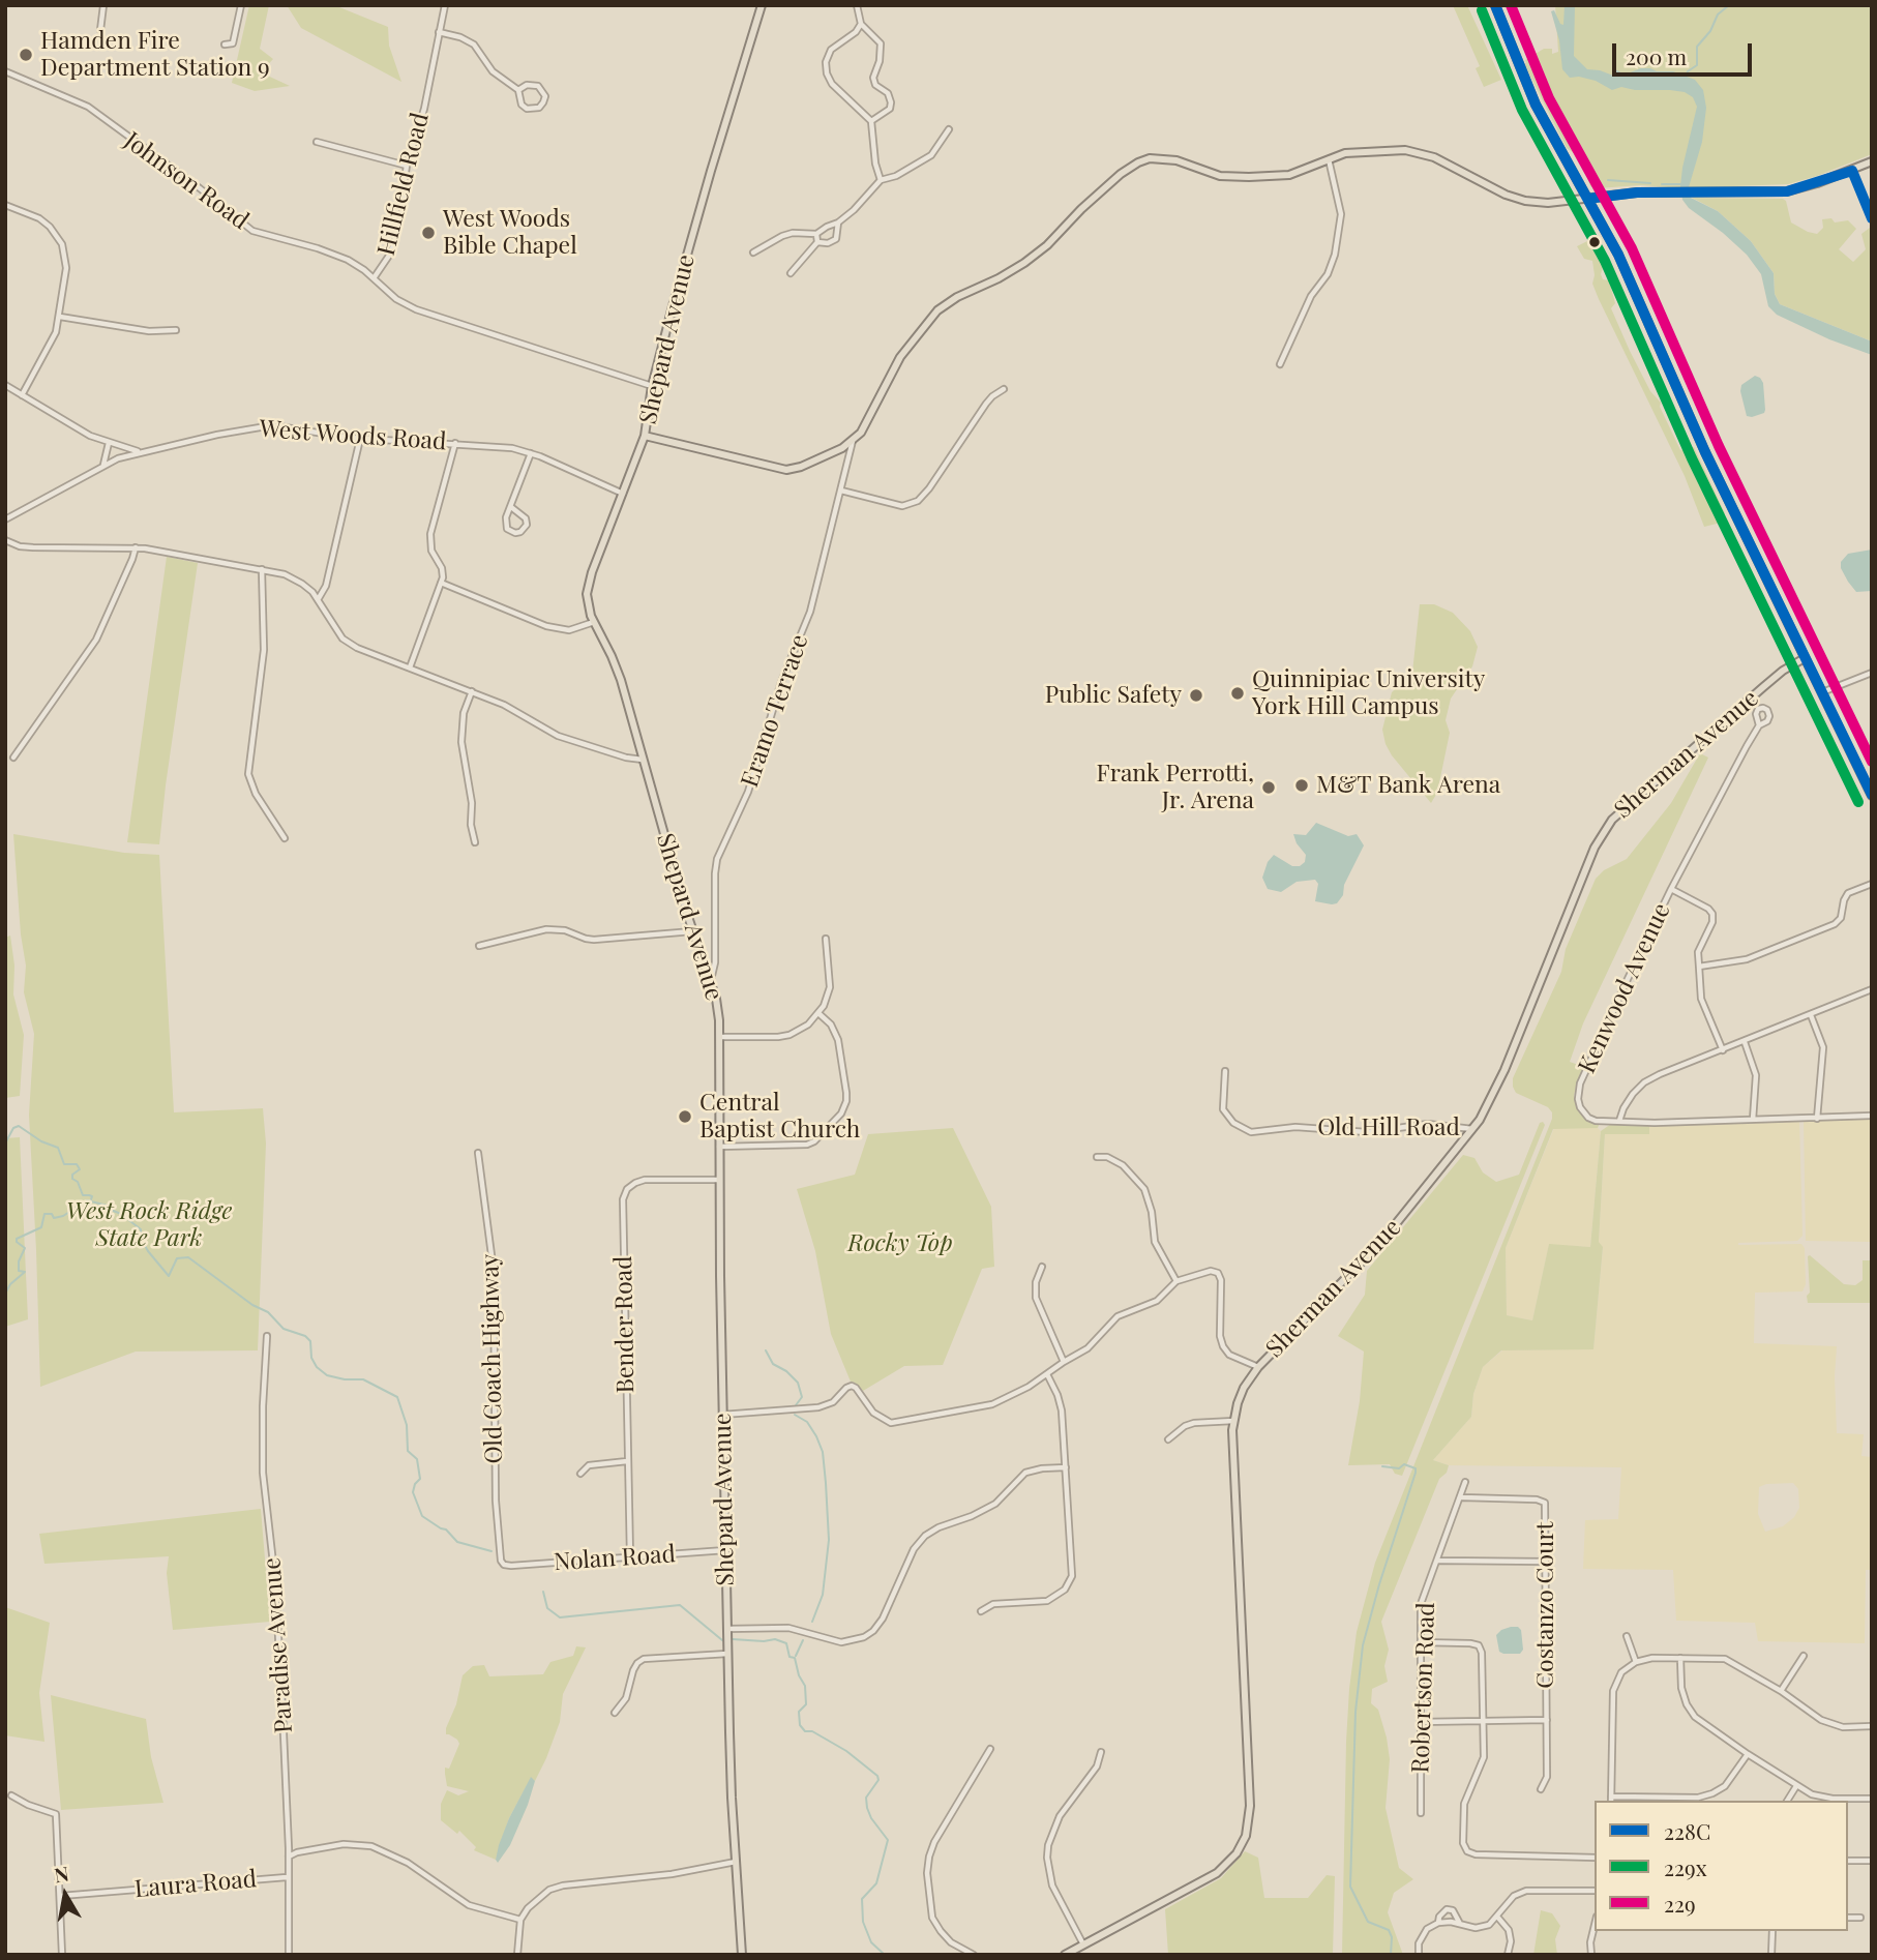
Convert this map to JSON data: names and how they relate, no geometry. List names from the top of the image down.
{
  "streets": {
    "main road": ["Shepard Avenue", "Sherman Avenue"],
    "street": [
      "Johnson Road",
      "Hillfield Road",
      "West Woods Road",
      "Eramo Terrace",
      "Kenwood Avenue",
      "Old Hill Road",
      "Bender Road",
      "Old Coach Highway",
      "Nolan Road",
      "Costanzo Court",
      "Paradise Avenue",
      "Robertson Road",
      "Laura Road"
    ]
  },
  "crossings": [
    ["Johnson Road", "Hillfield Road"],
    ["Hillfield Road", "Shepard Avenue"],
    ["Shepard Avenue", "West Woods Road"],
    ["Shepard Avenue", "Eramo Terrace"],
    ["Shepard Avenue", "Bender Road"],
    ["Shepard Avenue", "Nolan Road"],
    ["Sherman Avenue", "Old Hill Road"],
    ["Bender Road", "Nolan Road"],
    ["Old Coach Highway", "Nolan Road"],
    ["Costanzo Court", "Robertson Road"],
    ["Paradise Avenue", "Laura Road"]
  ],
  "parks": ["West Rock Ridge State Park", "Rocky Top"],
  "places": [
    "Hamden Fire Department Station 9",
    "West Woods Bible Chapel",
    "Quinnipiac University York Hill Campus",
    "Public Safety",
    "M&T Bank Arena",
    "Frank Perrotti, Jr. Arena",
    "Central Baptist Church"
  ],
  "lines": ["transit line 228C", "transit line 229", "transit line 229x"],
  "legend": ["228C", "229x", "229"],
  "scale_bar": "200 m",
  "north": "top"
}
